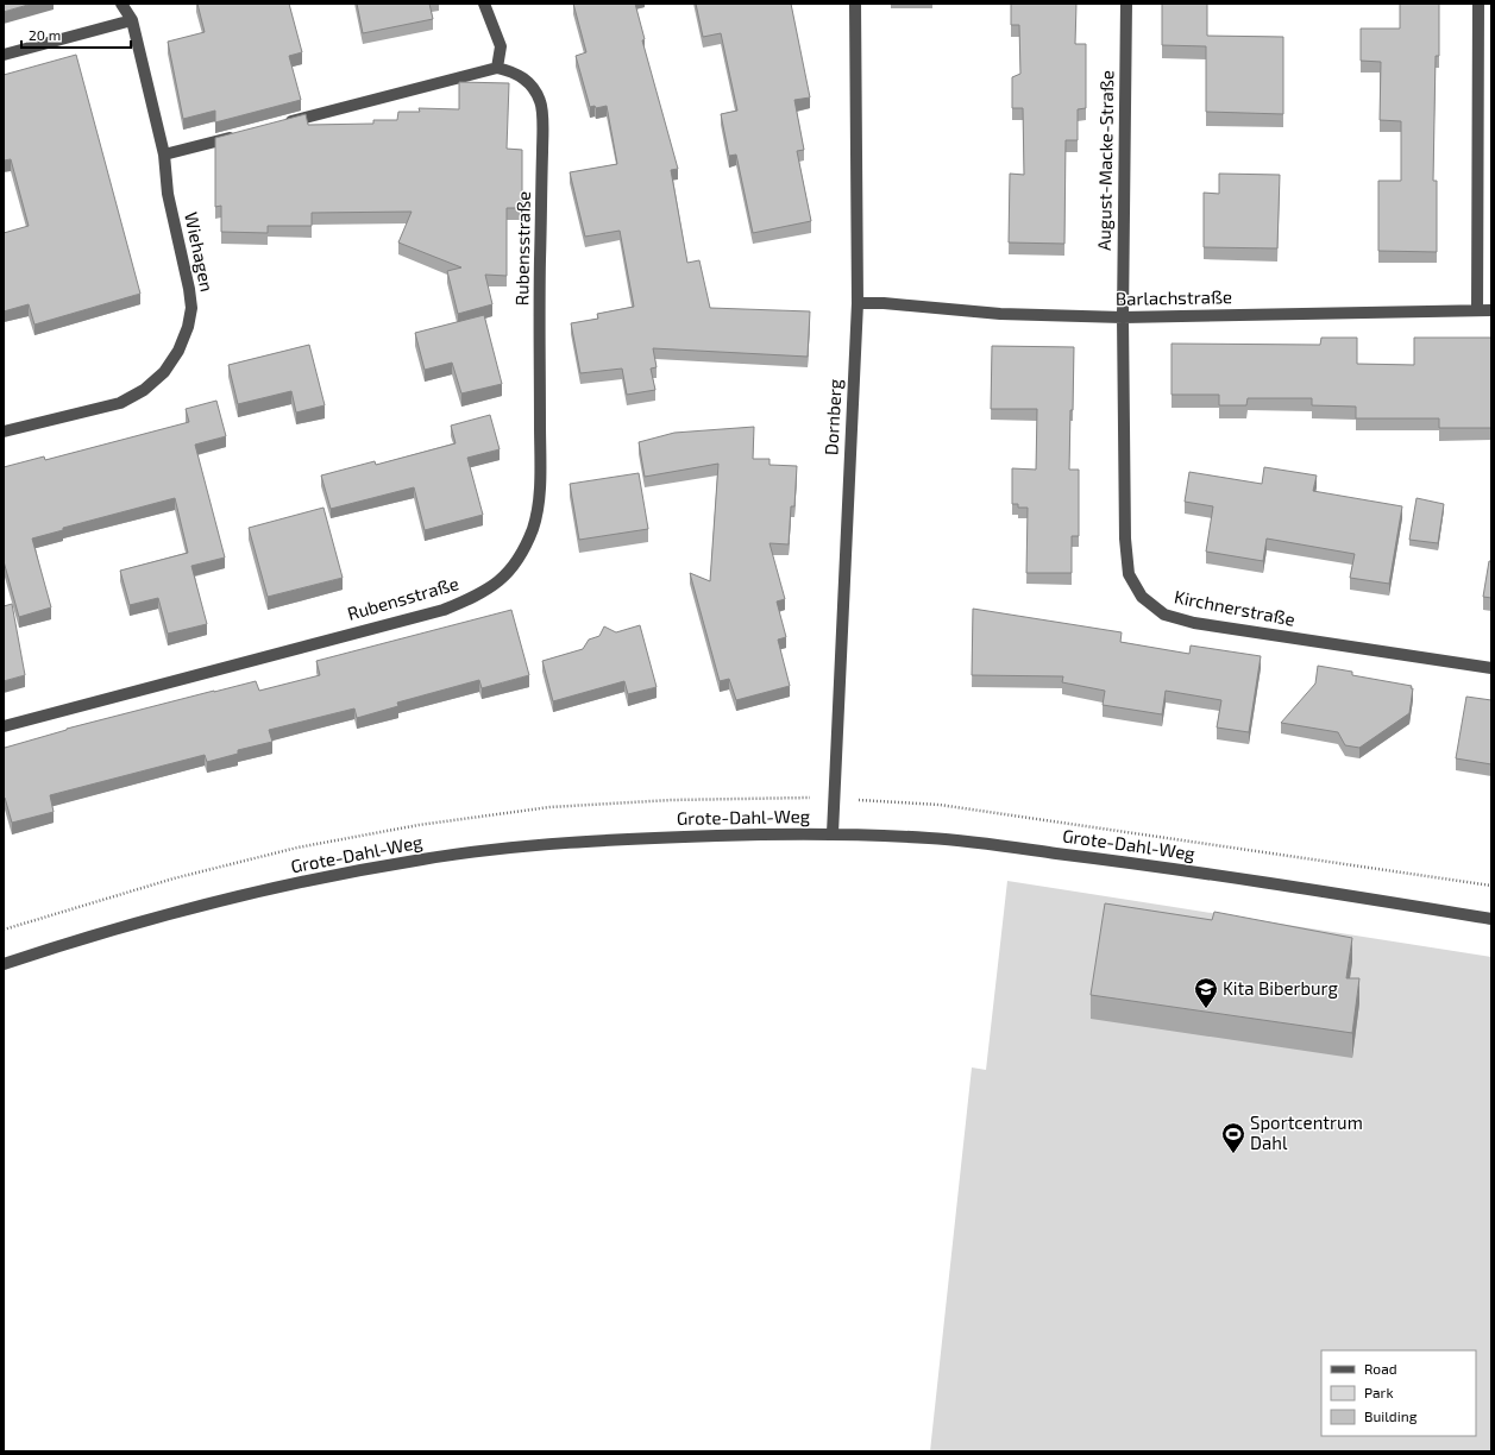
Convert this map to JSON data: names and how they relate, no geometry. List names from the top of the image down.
{
  "streets": {
    "street": [
      "August-Macke-Straße",
      "Rubensstraße",
      "Wiehagen",
      "Barlachstraße",
      "Dornberg",
      "Kirchnerstraße",
      "Grote-Dahl-Weg"
    ]
  },
  "crossings": [
    ["August-Macke-Straße", "Barlachstraße"],
    ["August-Macke-Straße", "Kirchnerstraße"],
    ["Barlachstraße", "Dornberg"],
    ["Barlachstraße", "Kirchnerstraße"],
    ["Dornberg", "Grote-Dahl-Weg"]
  ],
  "places": {
    "school or university": ["Kita Biberburg"],
    "sports": ["Sportcentrum Dahl"]
  },
  "legend": ["Road", "Park", "Building"],
  "scale_bar": "20 m"
}
